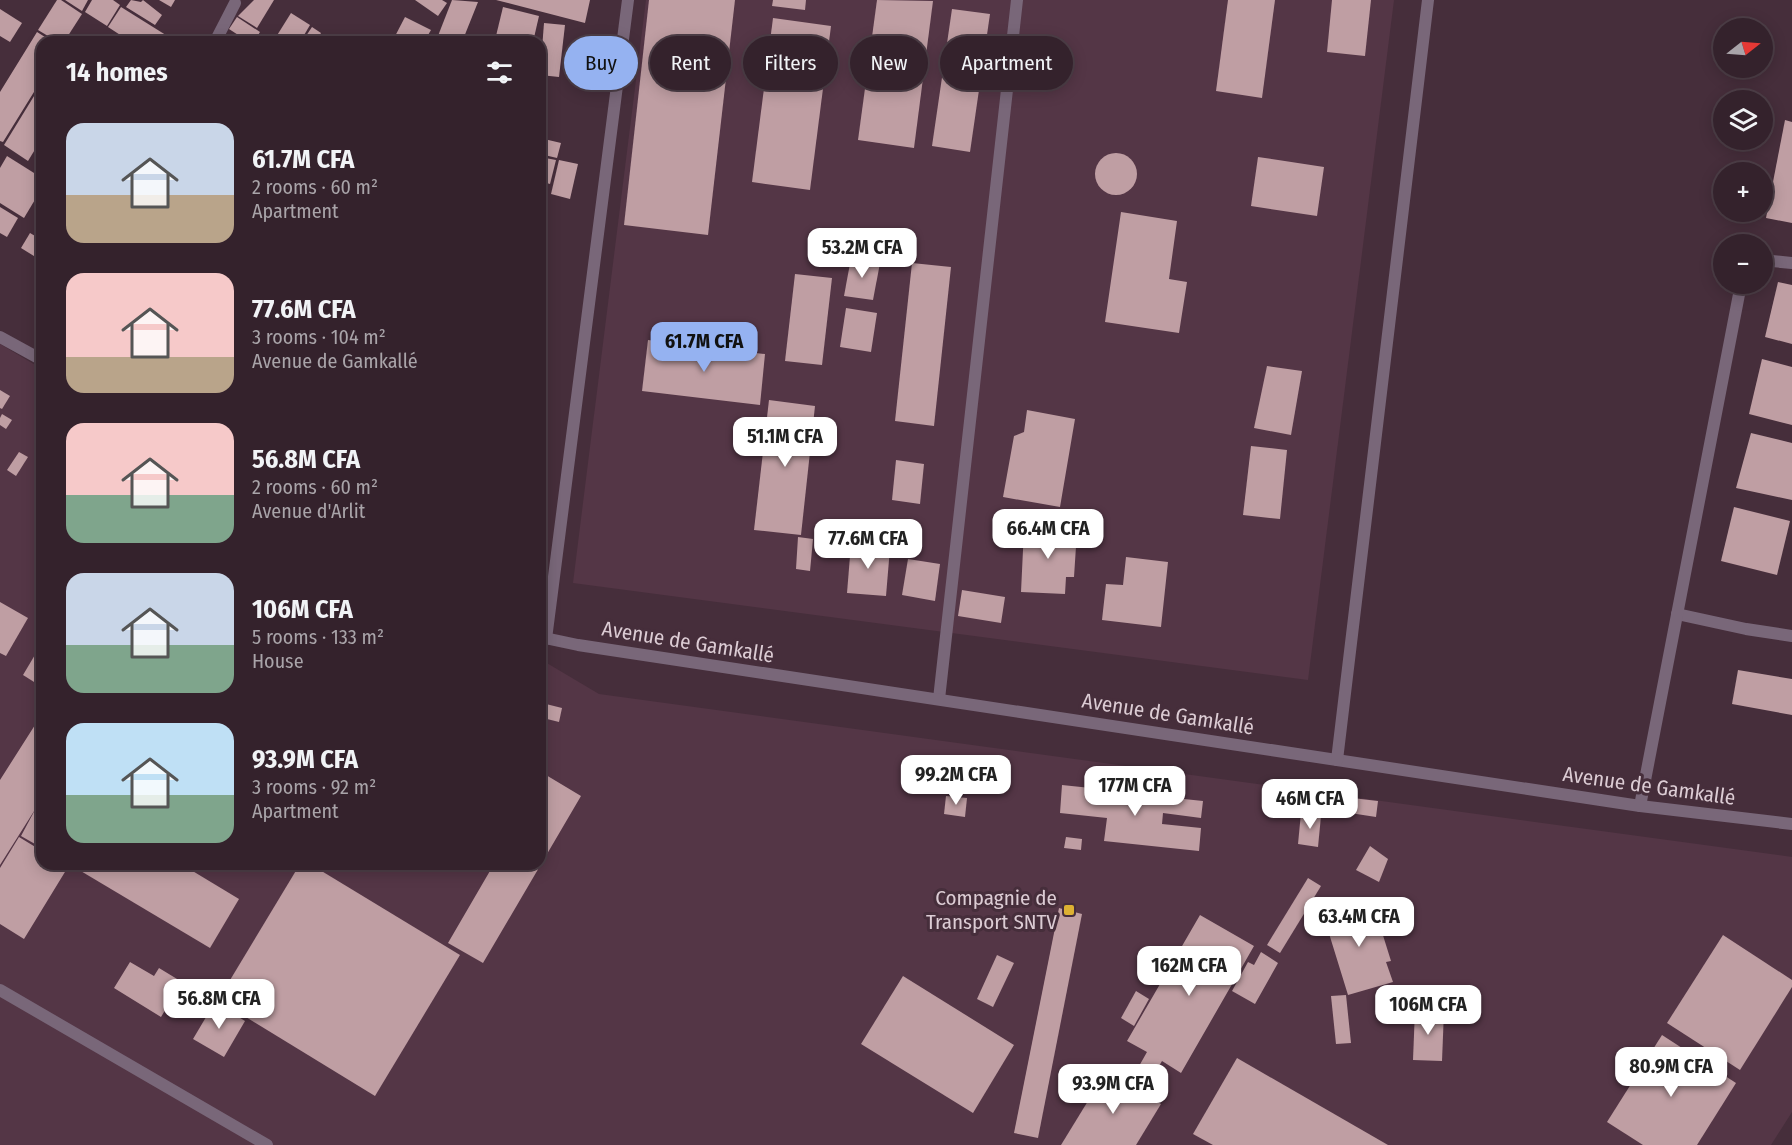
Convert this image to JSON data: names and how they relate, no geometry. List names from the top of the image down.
{
  "streets": {
    "street": ["Avenue de Gamkallé"]
  },
  "places": {
    "transit": ["Compagnie de Transport SNTV"]
  },
  "north": "right",
  "page": {
    "map_buttons": ["+", "−"],
    "chip": [
      "Buy",
      "Rent",
      "Filters",
      "New",
      "Apartment"
    ],
    "heading": "14 homes",
    "list": [
      {
        "name": "61.7M CFA",
        "note": "2 rooms · 60 m² · Apartment"
      },
      {
        "name": "77.6M CFA",
        "note": "3 rooms · 104 m² · Avenue de Gamkallé"
      },
      {
        "name": "56.8M CFA",
        "note": "2 rooms · 60 m² · Avenue d'Arlit"
      },
      {
        "name": "106M CFA",
        "note": "5 rooms · 133 m² · House"
      },
      {
        "name": "93.9M CFA",
        "note": "3 rooms · 92 m² · Apartment"
      }
    ],
    "price": [
      "53.2M CFA",
      "61.7M CFA",
      "51.1M CFA",
      "66.4M CFA",
      "77.6M CFA",
      "99.2M CFA",
      "177M CFA",
      "46M CFA",
      "63.4M CFA",
      "162M CFA",
      "56.8M CFA",
      "106M CFA",
      "80.9M CFA",
      "93.9M CFA"
    ]
  }
}
